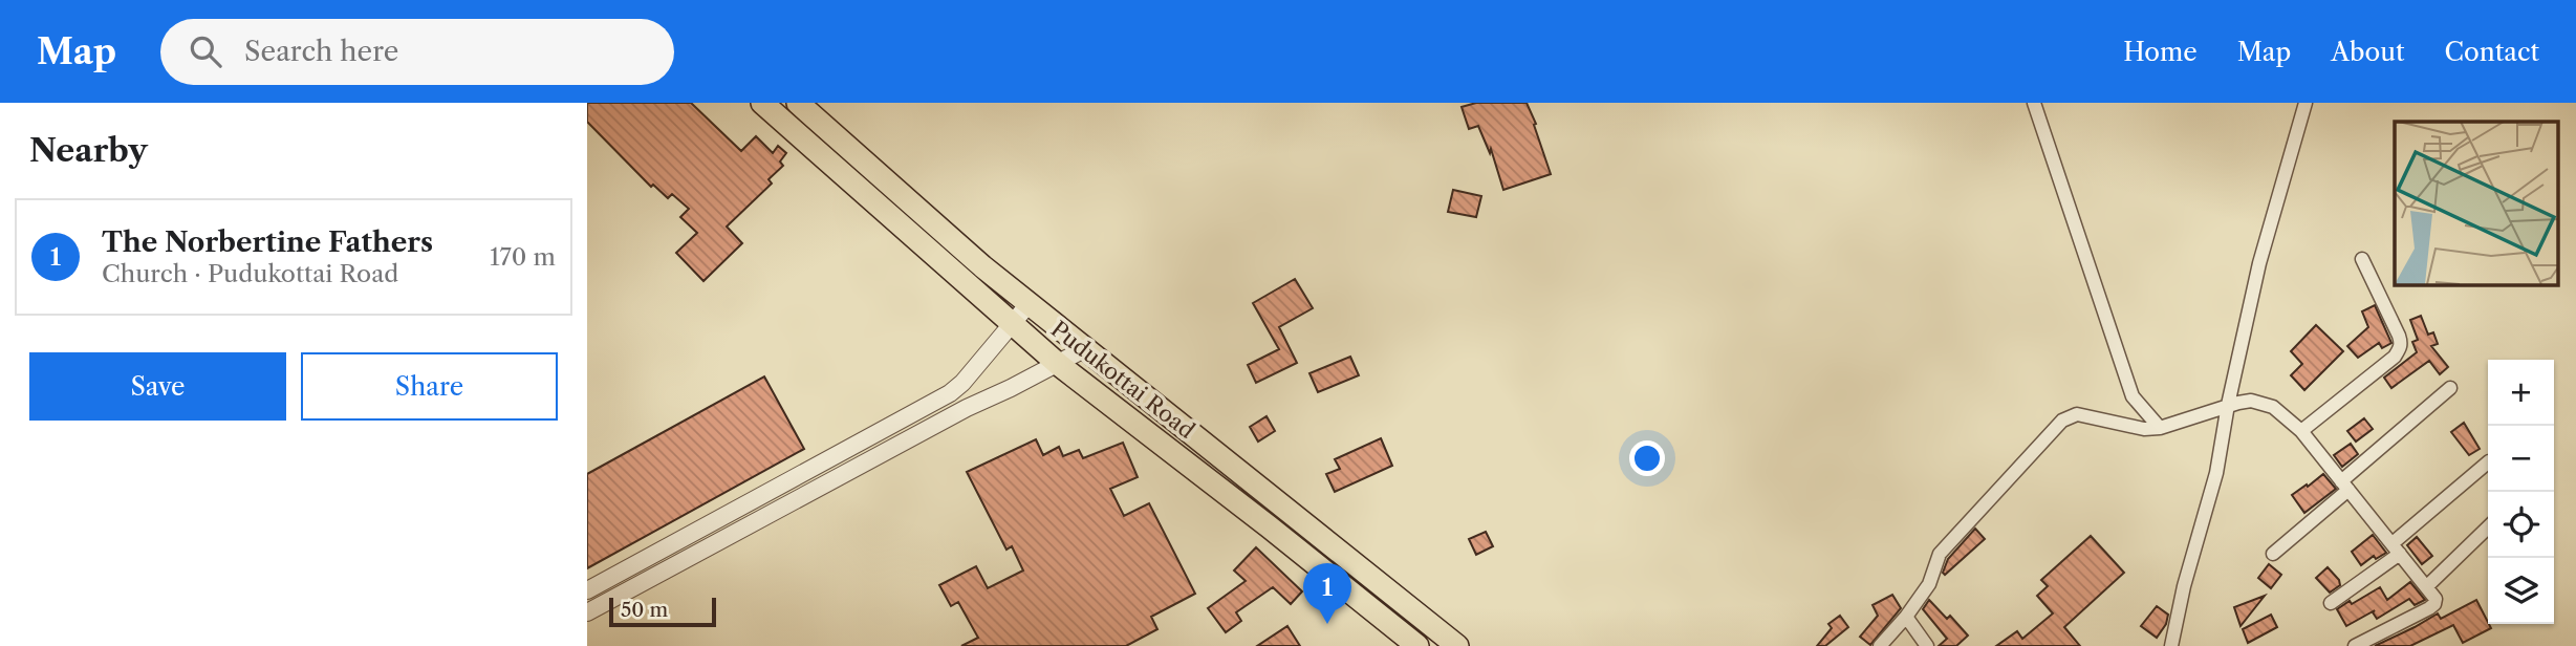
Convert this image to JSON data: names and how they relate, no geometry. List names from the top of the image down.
{
  "streets": {
    "highway": ["Pudukottai Road"]
  },
  "scale_bar": "50 m",
  "page": {
    "header": "Map",
    "search": "Search here",
    "nav": [
      "Home",
      "Map",
      "About",
      "Contact"
    ],
    "heading": "Nearby",
    "list": [
      {
        "mark": "1",
        "name": "The Norbertine Fathers",
        "note": "Church · Pudukottai Road",
        "value": "170 m"
      }
    ],
    "buttons": ["Save", "Share"],
    "map_buttons": ["+", "−"],
    "pins": "1",
    "scale": "50 m"
  }
}
